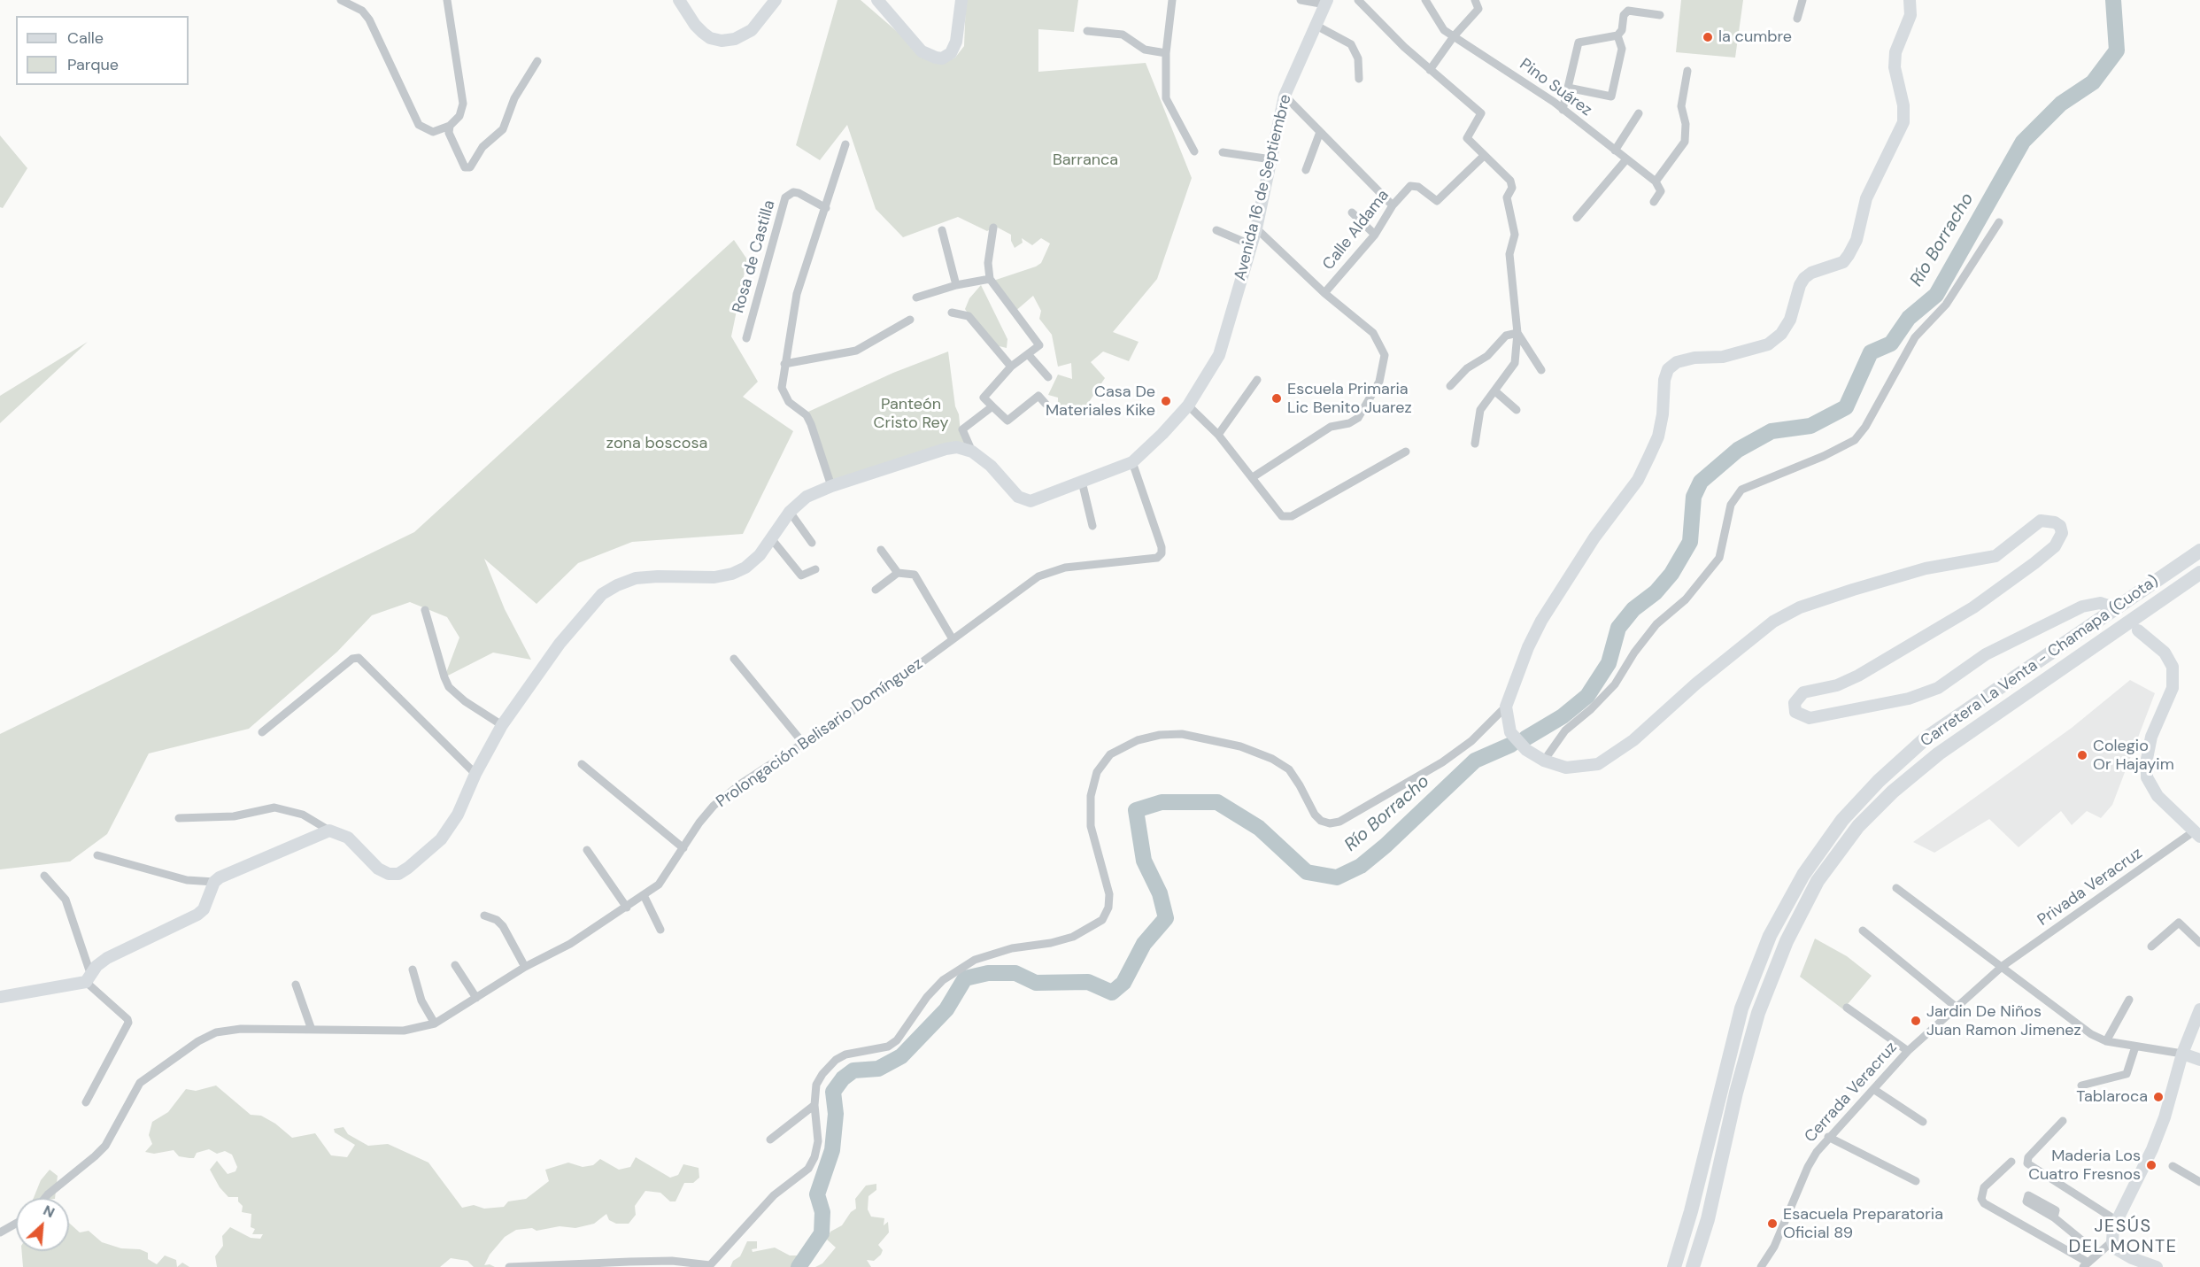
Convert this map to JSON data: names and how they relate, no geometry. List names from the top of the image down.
{
  "streets": {
    "highway": ["Carretera La Venta - Chamapa (Cuota)"],
    "main road": ["Avenida 16 de Septiembre"],
    "street": [
      "Pino Suárez",
      "Calle Aldama",
      "Rosa de Castilla",
      "Prolongación Belisario Domínguez",
      "Privada Veracruz",
      "Cerrada Veracruz"
    ]
  },
  "crossings": [
    ["Avenida 16 de Septiembre", "Prolongación Belisario Domínguez"],
    ["Privada Veracruz", "Cerrada Veracruz"]
  ],
  "districts": ["JESÚS DEL MONTE"],
  "water": ["Río Borracho"],
  "parks": ["Barranca", "Panteón Cristo Rey", "zona boscosa"],
  "places": [
    "la cumbre",
    "Escuela Primaria Lic Benito Juarez",
    "Casa De Materiales Kike",
    "Colegio Or Hajayim",
    "Jardin De Niños Juan Ramon Jimenez",
    "Tablaroca",
    "Maderia Los Cuatro Fresnos",
    "Esacuela Preparatoria Oficial 89"
  ],
  "legend": ["Calle", "Parque"],
  "north": "top right"
}
